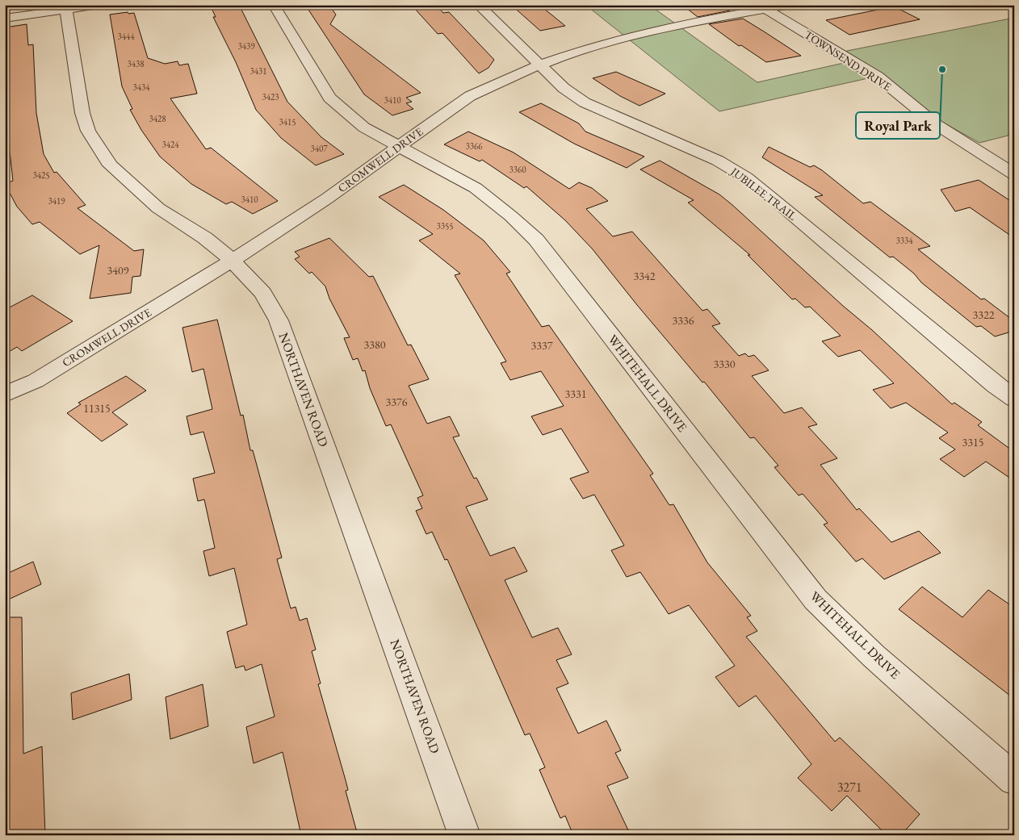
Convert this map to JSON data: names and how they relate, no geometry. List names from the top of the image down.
{
  "streets": {
    "street": [
      "TOWNSEND DRIVE",
      "CROMWELL DRIVE",
      "JUBILEE TRAIL",
      "WHITEHALL DRIVE",
      "NORTHAVEN ROAD"
    ]
  },
  "crossings": [
    ["TOWNSEND DRIVE", "CROMWELL DRIVE"],
    ["CROMWELL DRIVE", "JUBILEE TRAIL"],
    ["CROMWELL DRIVE", "WHITEHALL DRIVE"],
    ["CROMWELL DRIVE", "NORTHAVEN ROAD"]
  ],
  "places": ["Royal Park"],
  "house_numbers": [
    "3444",
    "3439",
    "3438",
    "3431",
    "3434",
    "3423",
    "3410",
    "3428",
    "3415",
    "3424",
    "3366",
    "3407",
    "3360",
    "3425",
    "3410",
    "3419",
    "3355",
    "3334",
    "3409",
    "3342",
    "3322",
    "3336",
    "3380",
    "3337",
    "3330",
    "3331",
    "3376",
    "11315",
    "3315",
    "3271"
  ]
}
